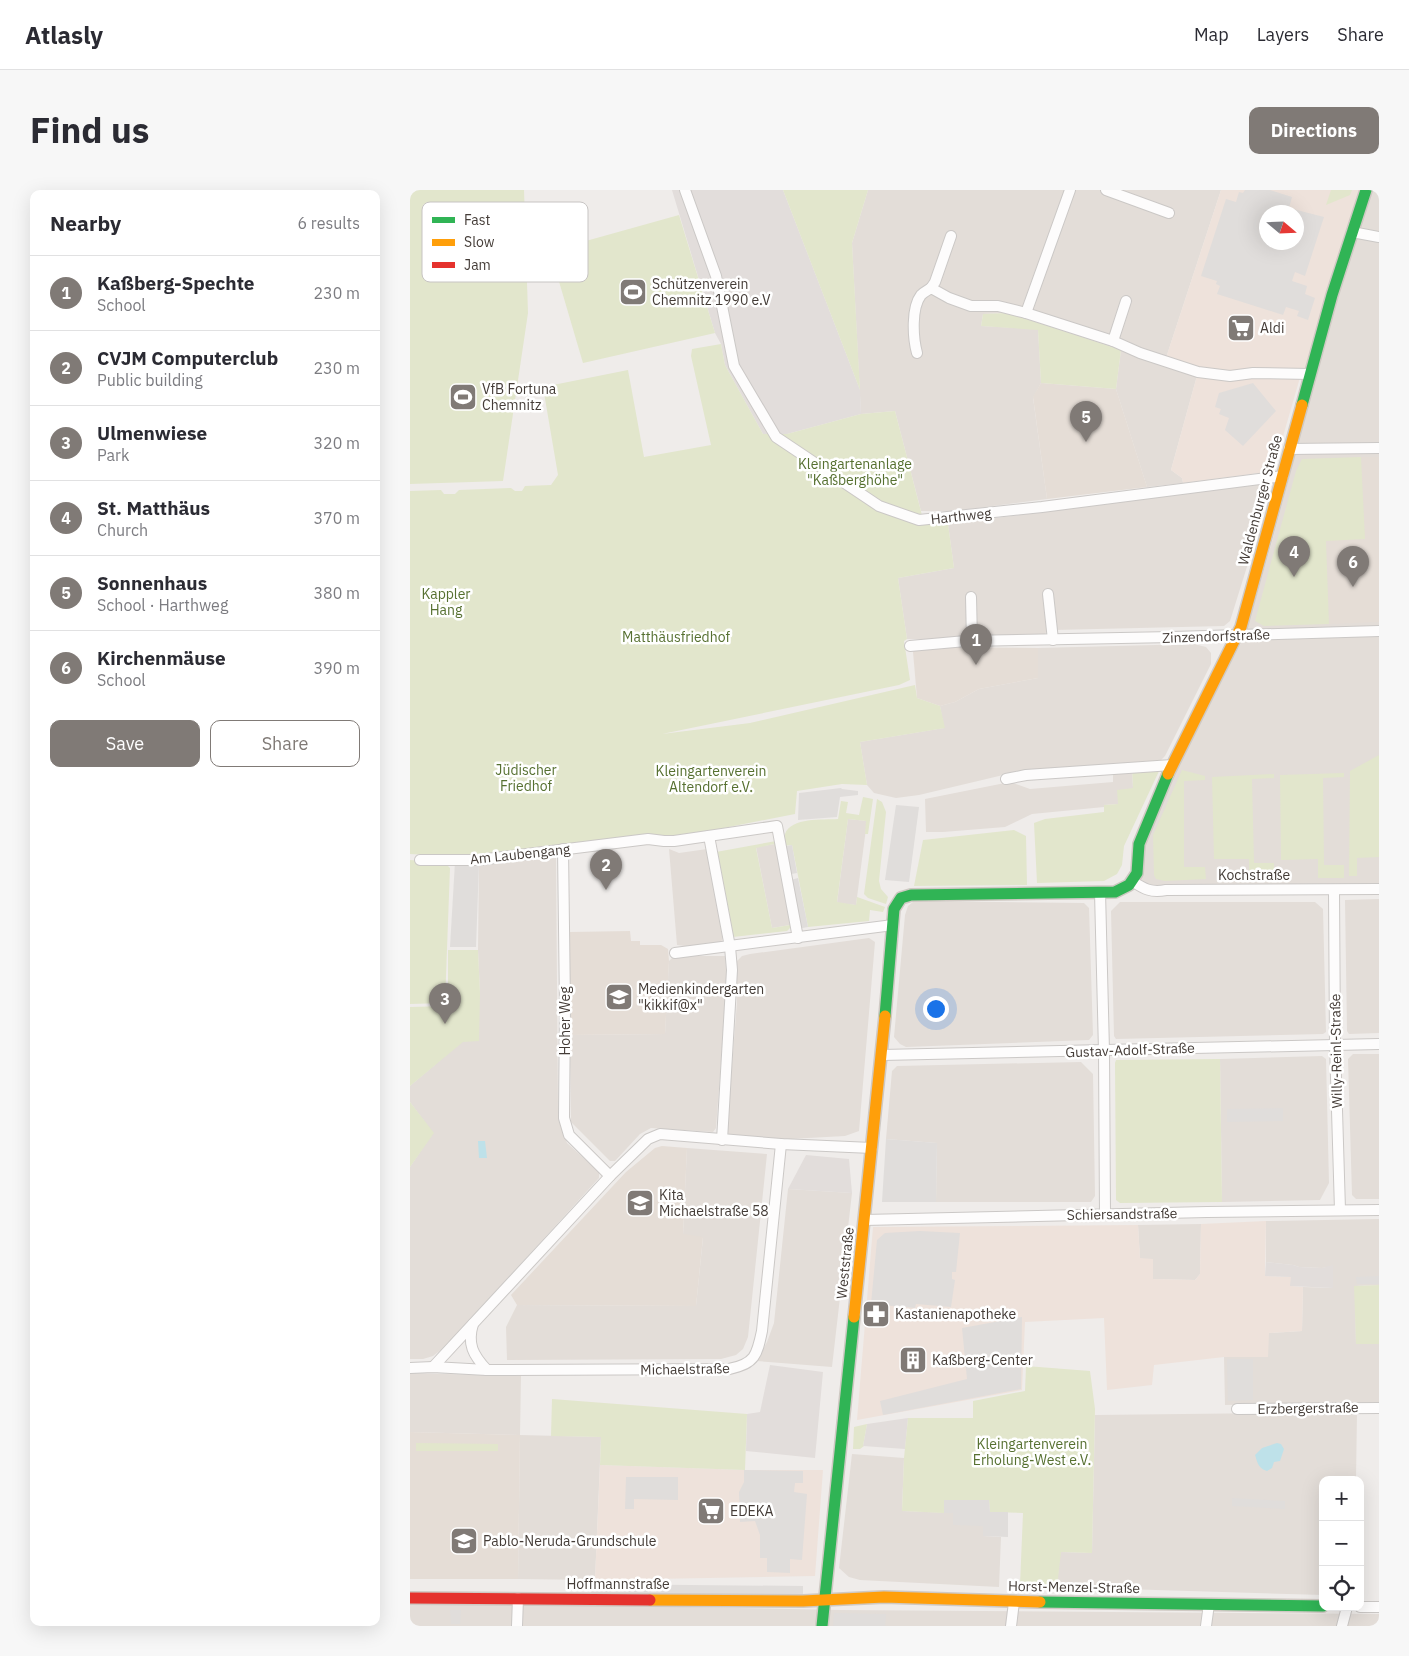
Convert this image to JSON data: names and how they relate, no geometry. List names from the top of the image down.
{
  "streets": {
    "street": [
      "Waldenburger Straße",
      "Harthweg",
      "Zinzendorfstraße",
      "Am Laubengang",
      "Kochstraße",
      "Hoher Weg",
      "Gustav-Adolf-Straße",
      "Willy-Reinl-Straße",
      "Schiersandstraße",
      "Weststraße",
      "Michaelstraße",
      "Erzbergerstraße",
      "Hoffmannstraße",
      "Horst-Menzel-Straße"
    ]
  },
  "crossings": [
    ["Waldenburger Straße", "Harthweg"],
    ["Waldenburger Straße", "Zinzendorfstraße"],
    ["Waldenburger Straße", "Kochstraße"],
    ["Am Laubengang", "Hoher Weg"],
    ["Kochstraße", "Willy-Reinl-Straße"],
    ["Gustav-Adolf-Straße", "Willy-Reinl-Straße"],
    ["Gustav-Adolf-Straße", "Weststraße"],
    ["Willy-Reinl-Straße", "Schiersandstraße"],
    ["Schiersandstraße", "Weststraße"],
    ["Weststraße", "Hoffmannstraße"],
    ["Weststraße", "Horst-Menzel-Straße"],
    ["Hoffmannstraße", "Horst-Menzel-Straße"]
  ],
  "parks": [
    "Kleingartenanlage \"Kaßberghöhe\"",
    "Kappler Hang",
    "Matthäusfriedhof",
    "Jüdischer Friedhof",
    "Kleingartenverein Altendorf e.V.",
    "Kleingartenverein Erholung-West e.V."
  ],
  "places": {
    "sports": ["Schützenverein Chemnitz 1990 e.V", "VfB Fortuna Chemnitz"],
    "supermarket": ["Aldi", "EDEKA"],
    "school or university": ["Medienkindergarten \"kikkif@x\"", "Kita Michaelstraße 58", "Pablo-Neruda-Grundschule"],
    "pharmacy": ["Kastanienapotheke"],
    "building": ["Kaßberg-Center"]
  },
  "legend": ["Fast", "Slow", "Jam"],
  "north": "right",
  "page": {
    "header": "Atlasly",
    "nav": ["Map", "Layers", "Share"],
    "title": "Find us",
    "buttons": [
      "Directions",
      ["Save", "Share"]
    ],
    "heading": ["Nearby", "6 results"],
    "list": [
      {
        "mark": "1",
        "name": "Kaßberg-Spechte",
        "note": "School",
        "value": "230 m"
      },
      {
        "mark": "2",
        "name": "CVJM Computerclub",
        "note": "Public building",
        "value": "230 m"
      },
      {
        "mark": "3",
        "name": "Ulmenwiese",
        "note": "Park",
        "value": "320 m"
      },
      {
        "mark": "4",
        "name": "St. Matthäus",
        "note": "Church",
        "value": "370 m"
      },
      {
        "mark": "5",
        "name": "Sonnenhaus",
        "note": "School · Harthweg",
        "value": "380 m"
      },
      {
        "mark": "6",
        "name": "Kirchenmäuse",
        "note": "School",
        "value": "390 m"
      }
    ],
    "pins": [
      "5",
      "4",
      "6",
      "1",
      "2",
      "3"
    ],
    "map_buttons": ["+", "−"]
  }
}
